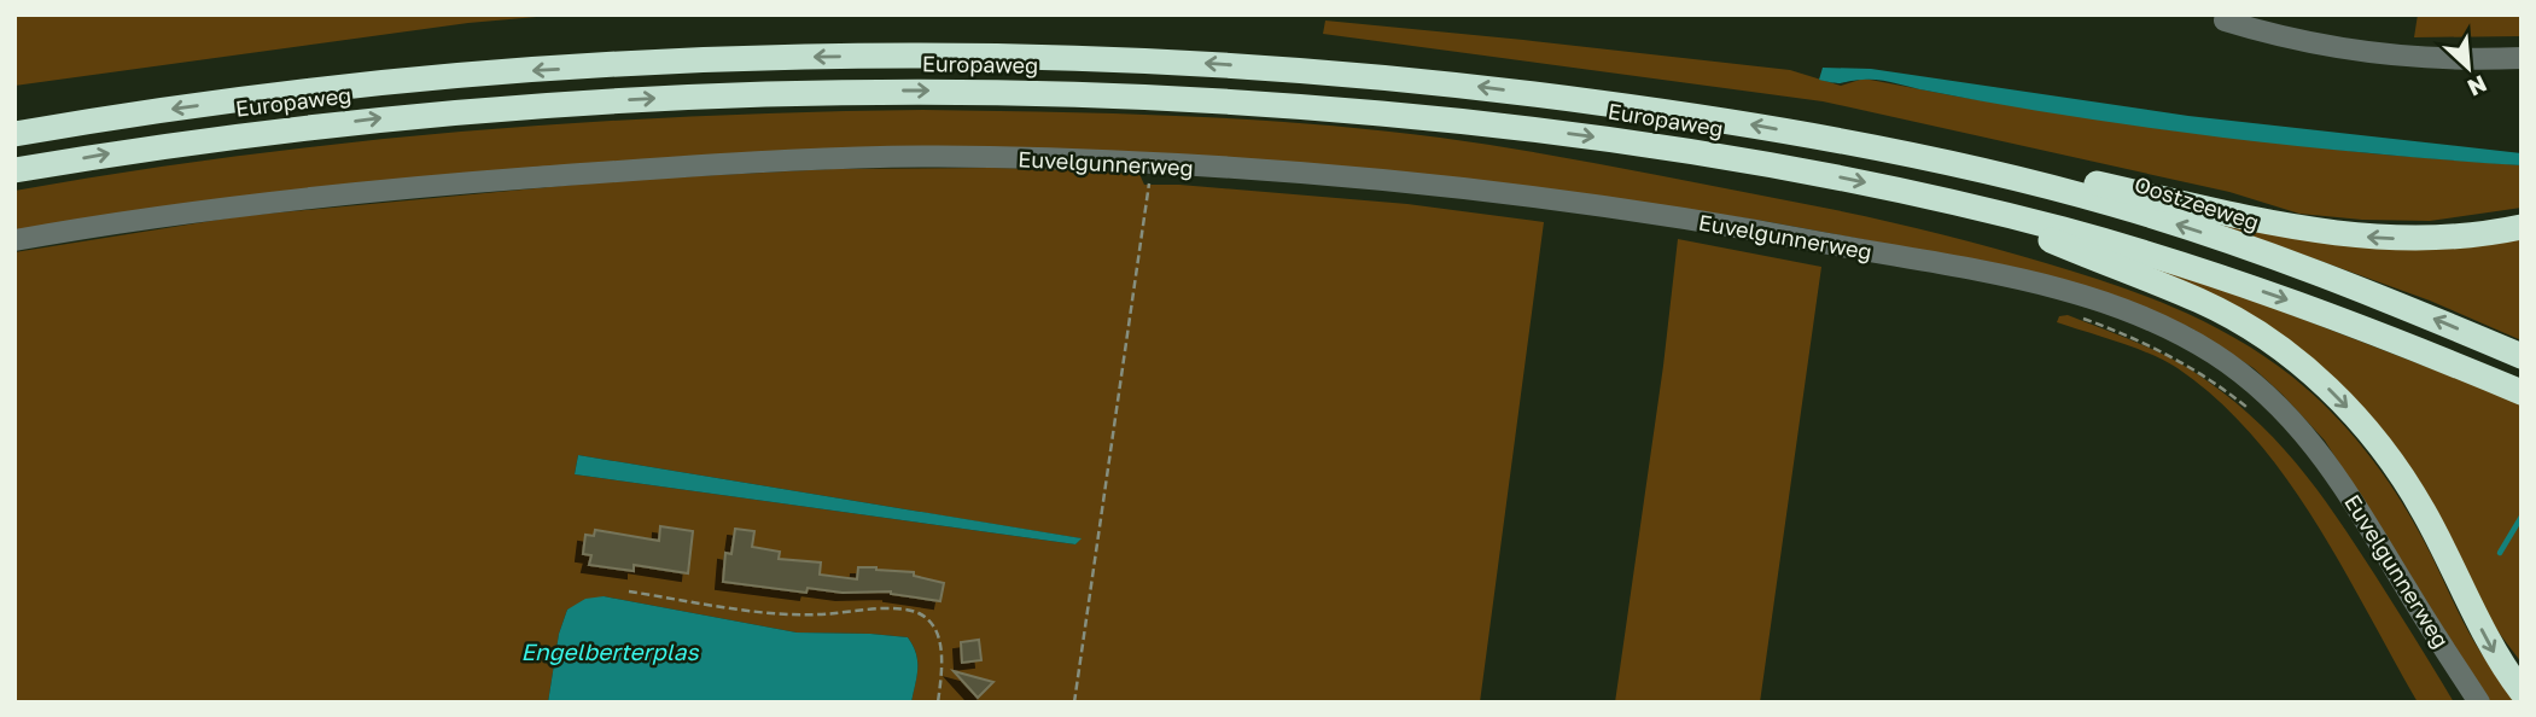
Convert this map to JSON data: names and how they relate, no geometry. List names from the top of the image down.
{
  "streets": {
    "highway": ["Europaweg", "Oostzeeweg"],
    "street": ["Euvelgunnerweg"]
  },
  "crossings": [
    ["Europaweg", "Oostzeeweg"]
  ],
  "water": ["Engelberterplas"],
  "north": "bottom right"
}
